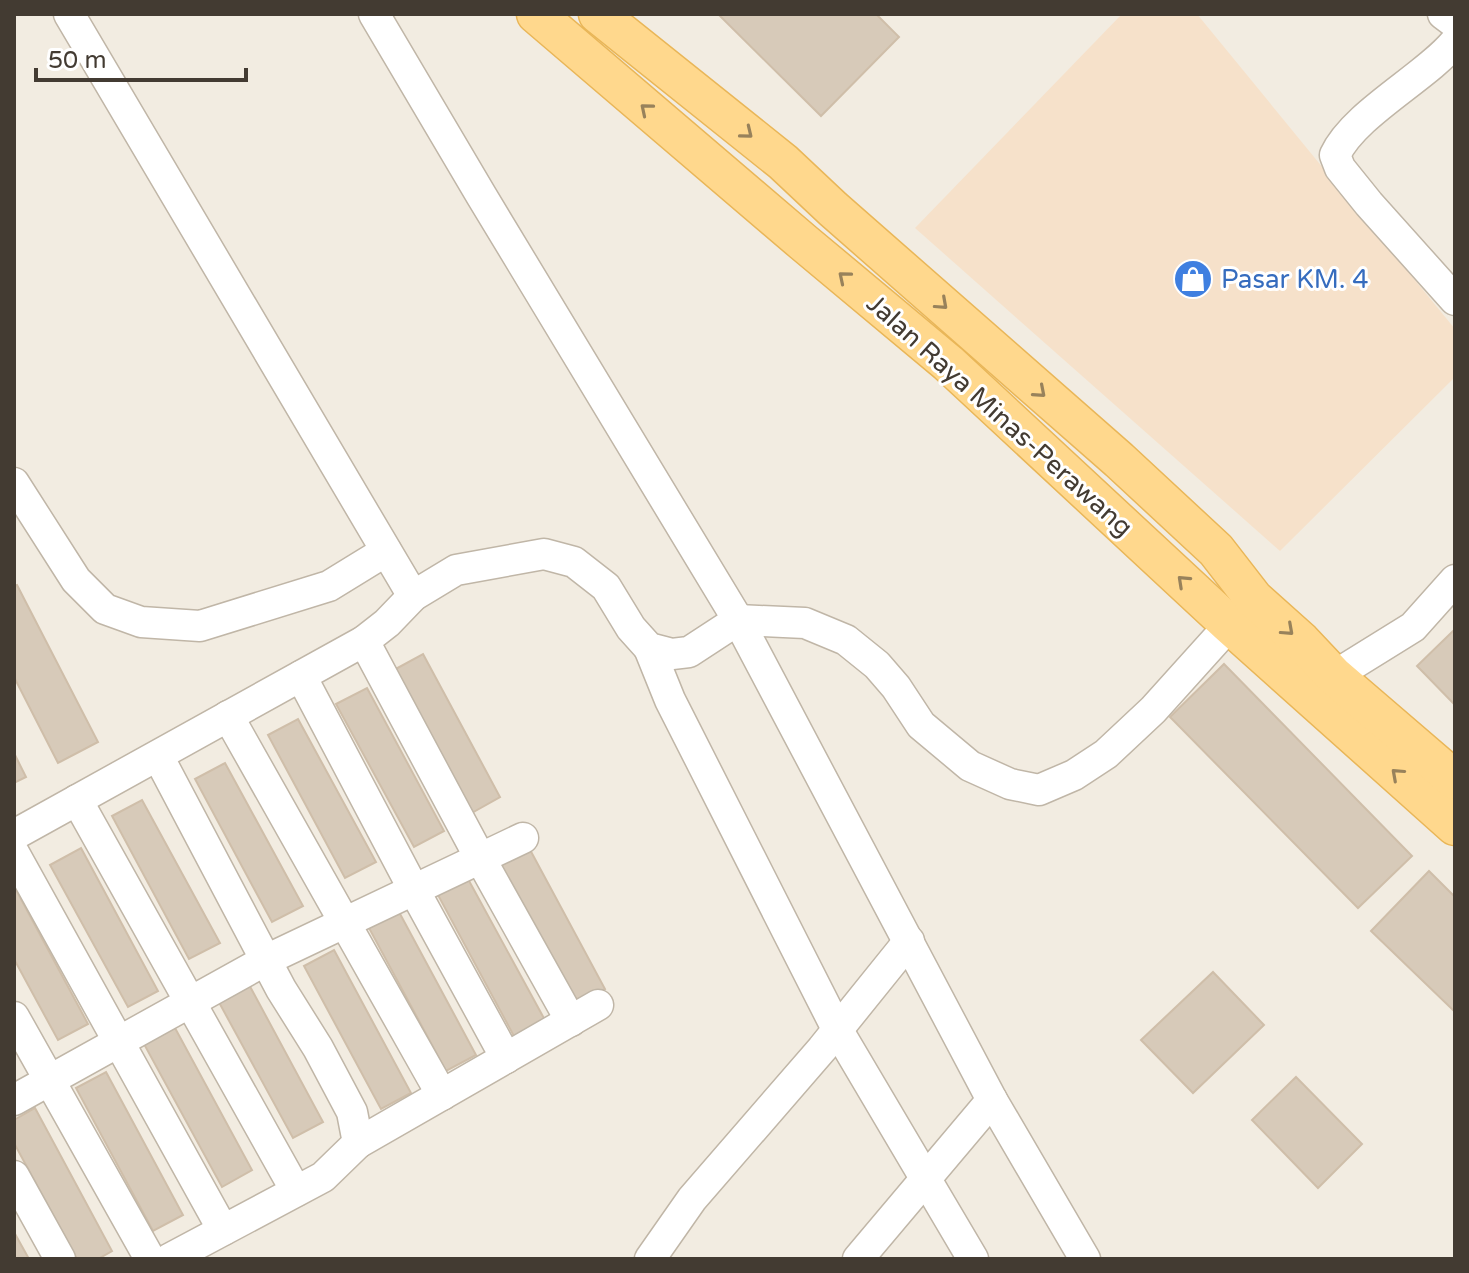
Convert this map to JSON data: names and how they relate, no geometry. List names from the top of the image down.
{
  "streets": {
    "main road": ["Jalan Raya Minas-Perawang"]
  },
  "places": {
    "shop": ["Pasar KM. 4"]
  },
  "scale_bar": "50 m"
}
